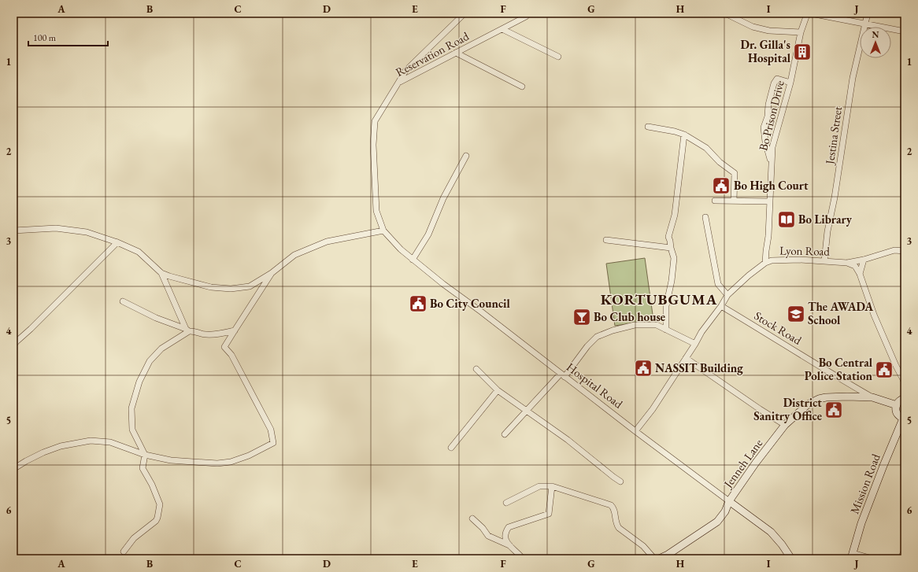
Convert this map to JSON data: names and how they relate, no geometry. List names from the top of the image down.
{
  "streets": {
    "street": [
      "Reservation Road",
      "Bo Prison Drive",
      "Jestina Street",
      "Lyon Road",
      "Stock Road",
      "Hospital Road",
      "Jenneh Lane",
      "Mission Road"
    ]
  },
  "crossings": [
    ["Reservation Road", "Hospital Road"],
    ["Bo Prison Drive", "Lyon Road"],
    ["Jestina Street", "Lyon Road"],
    ["Lyon Road", "Stock Road"],
    ["Lyon Road", "Hospital Road"],
    ["Stock Road", "Jenneh Lane"],
    ["Hospital Road", "Jenneh Lane"]
  ],
  "districts": ["KORTUBGUMA"],
  "places": {
    "building": ["Dr. Gilla's Hospital"],
    "public building": [
      "Bo High Court",
      "Bo City Council",
      "NASSIT Building",
      "Bo Central Police Station",
      "District Sanitry Office"
    ],
    "library": ["Bo Library"],
    "school or university": ["The AWADA School"],
    "bar": ["Bo Club house"]
  },
  "scale_bar": "100 m",
  "north": "top",
  "grid": {
    "columns": [
      "A",
      "B",
      "C",
      "D",
      "E",
      "F",
      "G",
      "H",
      "I",
      "J"
    ],
    "rows": [
      "1",
      "2",
      "3",
      "4",
      "5",
      "6"
    ]
  }
}
